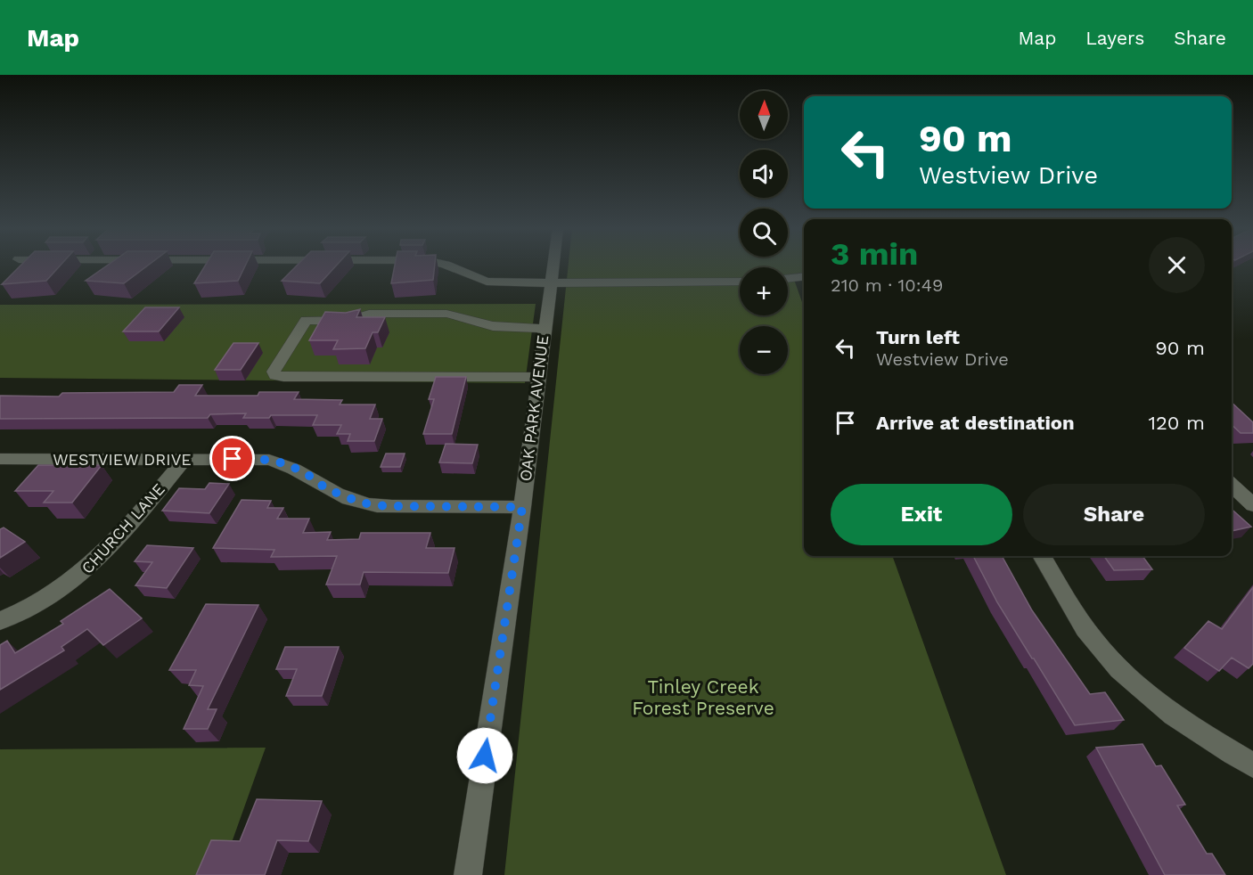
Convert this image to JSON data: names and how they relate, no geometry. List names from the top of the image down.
{
  "streets": {
    "street": ["OAK PARK AVENUE", "WESTVIEW DRIVE", "CHURCH LANE"]
  },
  "crossings": [
    ["OAK PARK AVENUE", "WESTVIEW DRIVE"],
    ["WESTVIEW DRIVE", "CHURCH LANE"]
  ],
  "parks": ["Tinley Creek Forest Preserve"],
  "north": "top",
  "page": {
    "header": "Map",
    "nav": ["Map", "Layers", "Share"],
    "map_buttons": ["+", "−"],
    "turn": ["90 m", "Westview Drive"],
    "heading": ["3 min", "210 m · 10:49"],
    "list": [
      {
        "name": "Turn left",
        "note": "Westview Drive",
        "value": "90 m"
      },
      {
        "name": "Arrive at destination",
        "value": "120 m"
      }
    ],
    "buttons": ["Exit", "Share"]
  }
}
